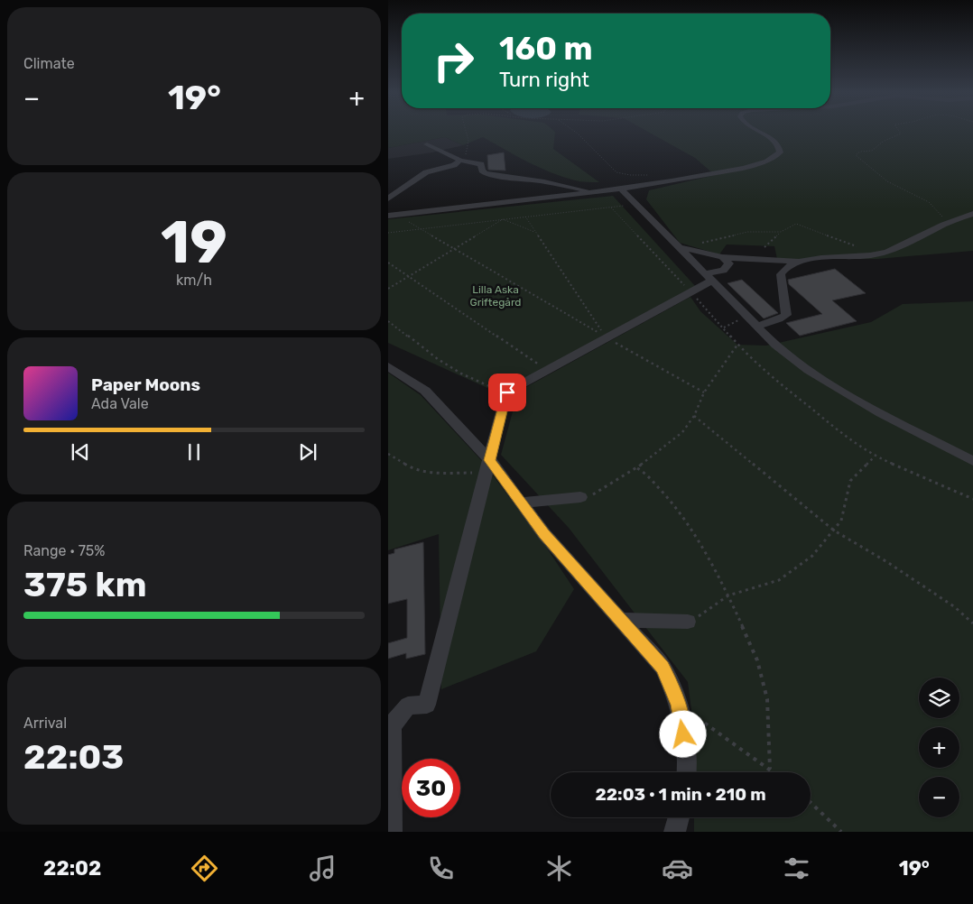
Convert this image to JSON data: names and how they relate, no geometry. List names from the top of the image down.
{
  "parks": ["Lilla Aska Griftegård"],
  "page": {
    "tile": [
      "Climate",
      ["19", "km/h"],
      ["Range · 75%", "375 km"],
      ["Arrival", "22:03"]
    ],
    "turn": ["160 m", "Turn right"],
    "heat": ["−", "19°", "+"],
    "song": ["Paper Moons", "Ada Vale"],
    "map_buttons": ["+", "−"],
    "limit": "30",
    "trip": "22:03 · 1 min · 210 m",
    "tabs": ["22:02", "19°"]
  }
}
